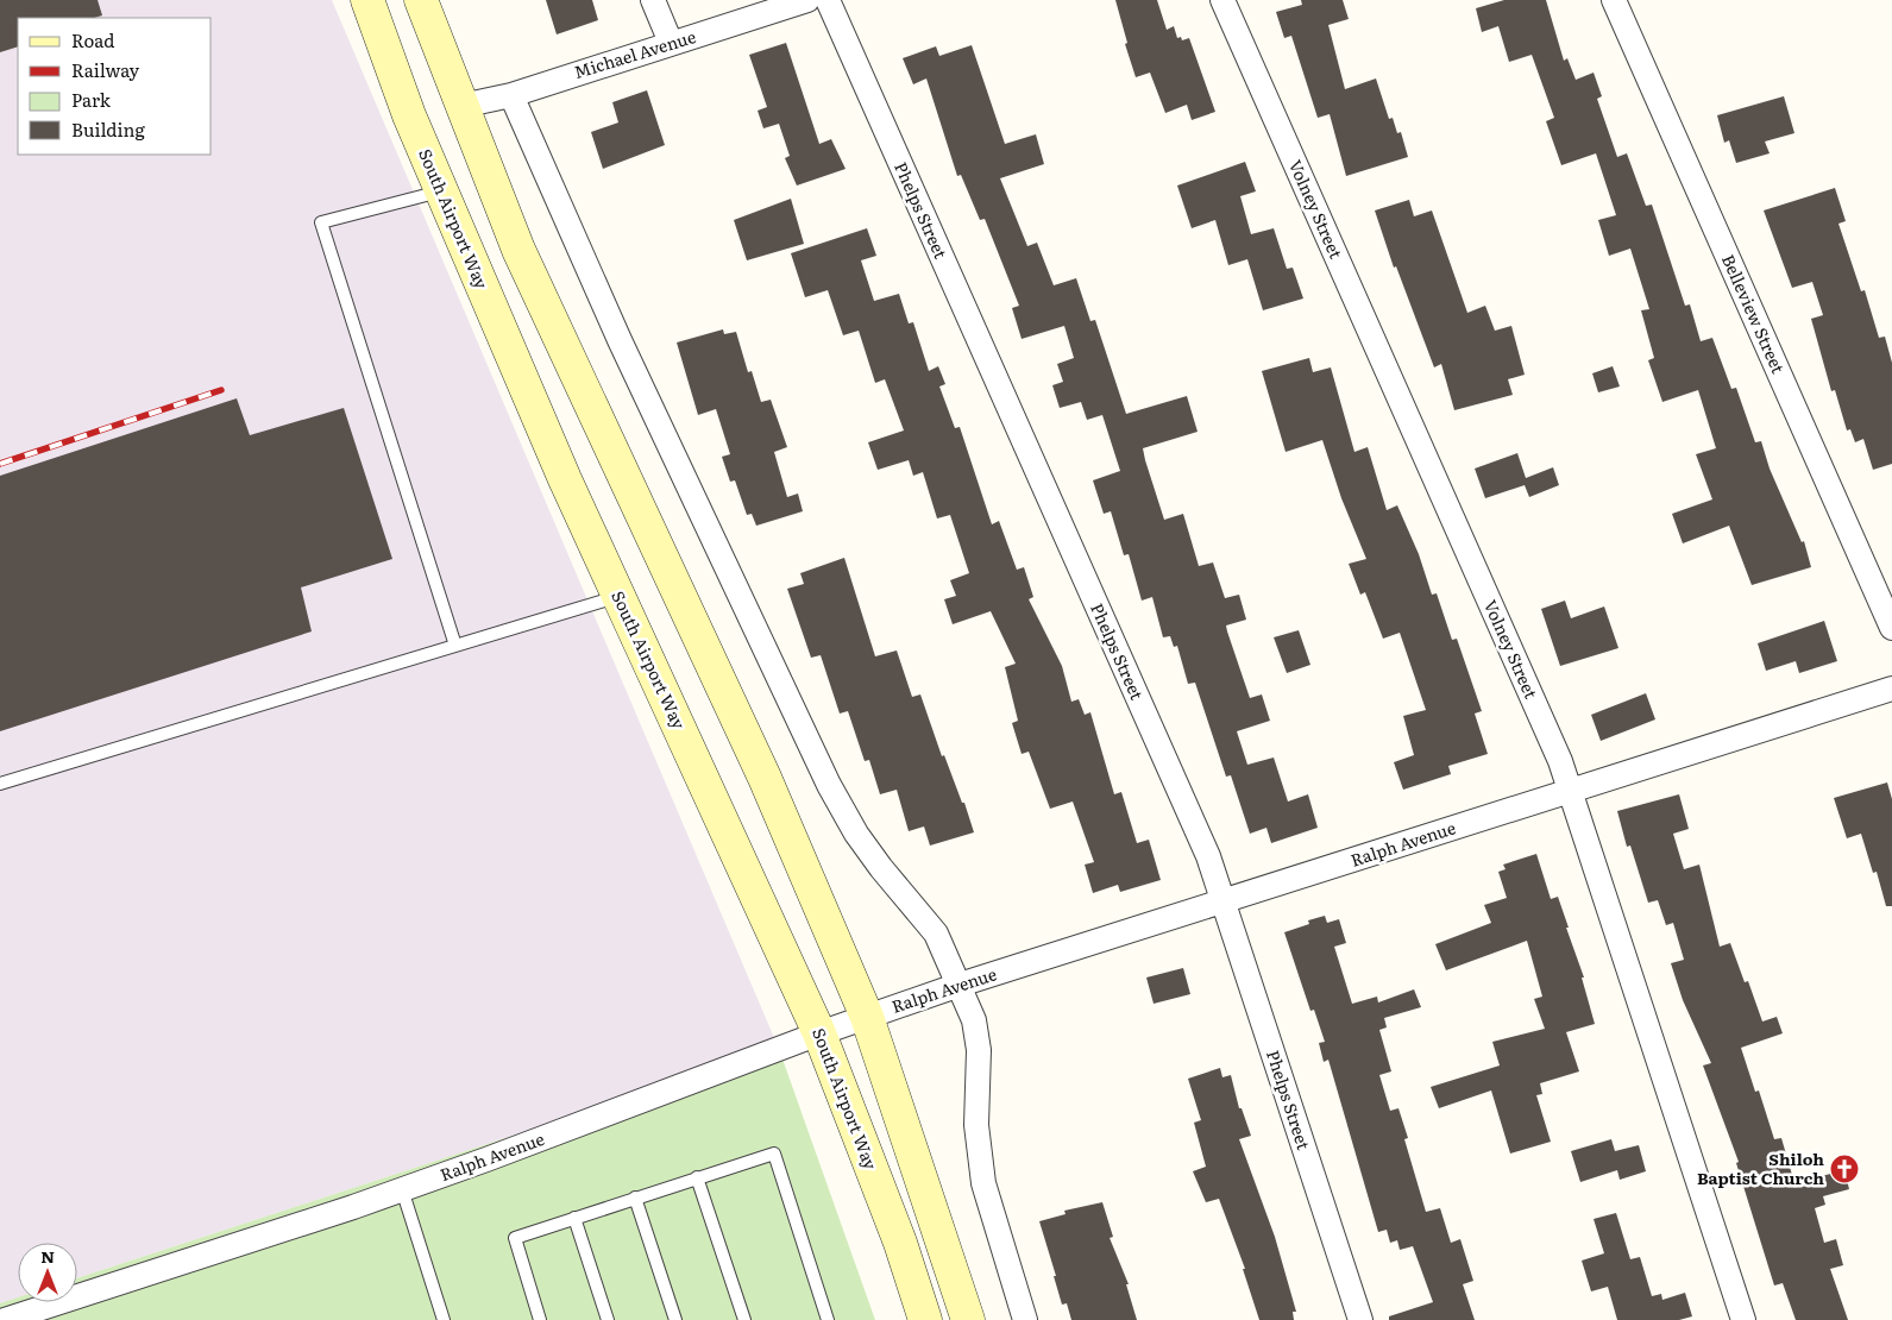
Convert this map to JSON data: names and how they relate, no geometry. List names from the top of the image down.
{
  "streets": {
    "main road": ["South Airport Way"],
    "street": [
      "Michael Avenue",
      "Volney Street",
      "Phelps Street",
      "Belleview Street",
      "Ralph Avenue"
    ]
  },
  "crossings": [
    ["Volney Street", "Ralph Avenue"],
    ["Phelps Street", "Ralph Avenue"],
    ["South Airport Way", "Ralph Avenue"]
  ],
  "places": {
    "church": ["Shiloh Baptist Church"]
  },
  "legend": [
    "Road",
    "Railway",
    "Park",
    "Building"
  ],
  "north": "top"
}
